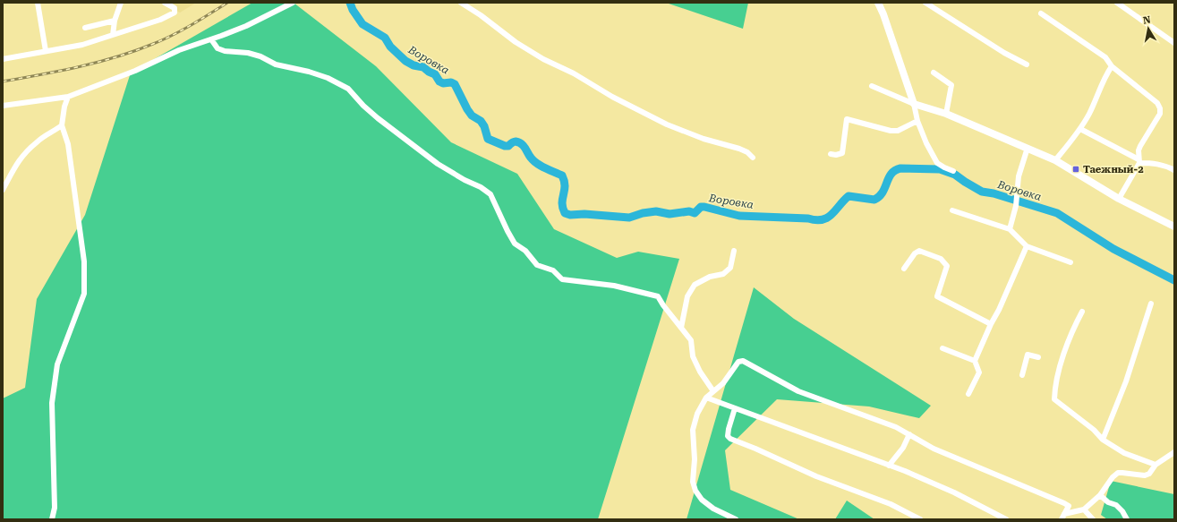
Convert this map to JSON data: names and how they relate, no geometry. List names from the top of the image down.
{
  "water": ["Воровка"],
  "places": {
    "transit": ["Таежный-2"]
  },
  "north": "top"
}
